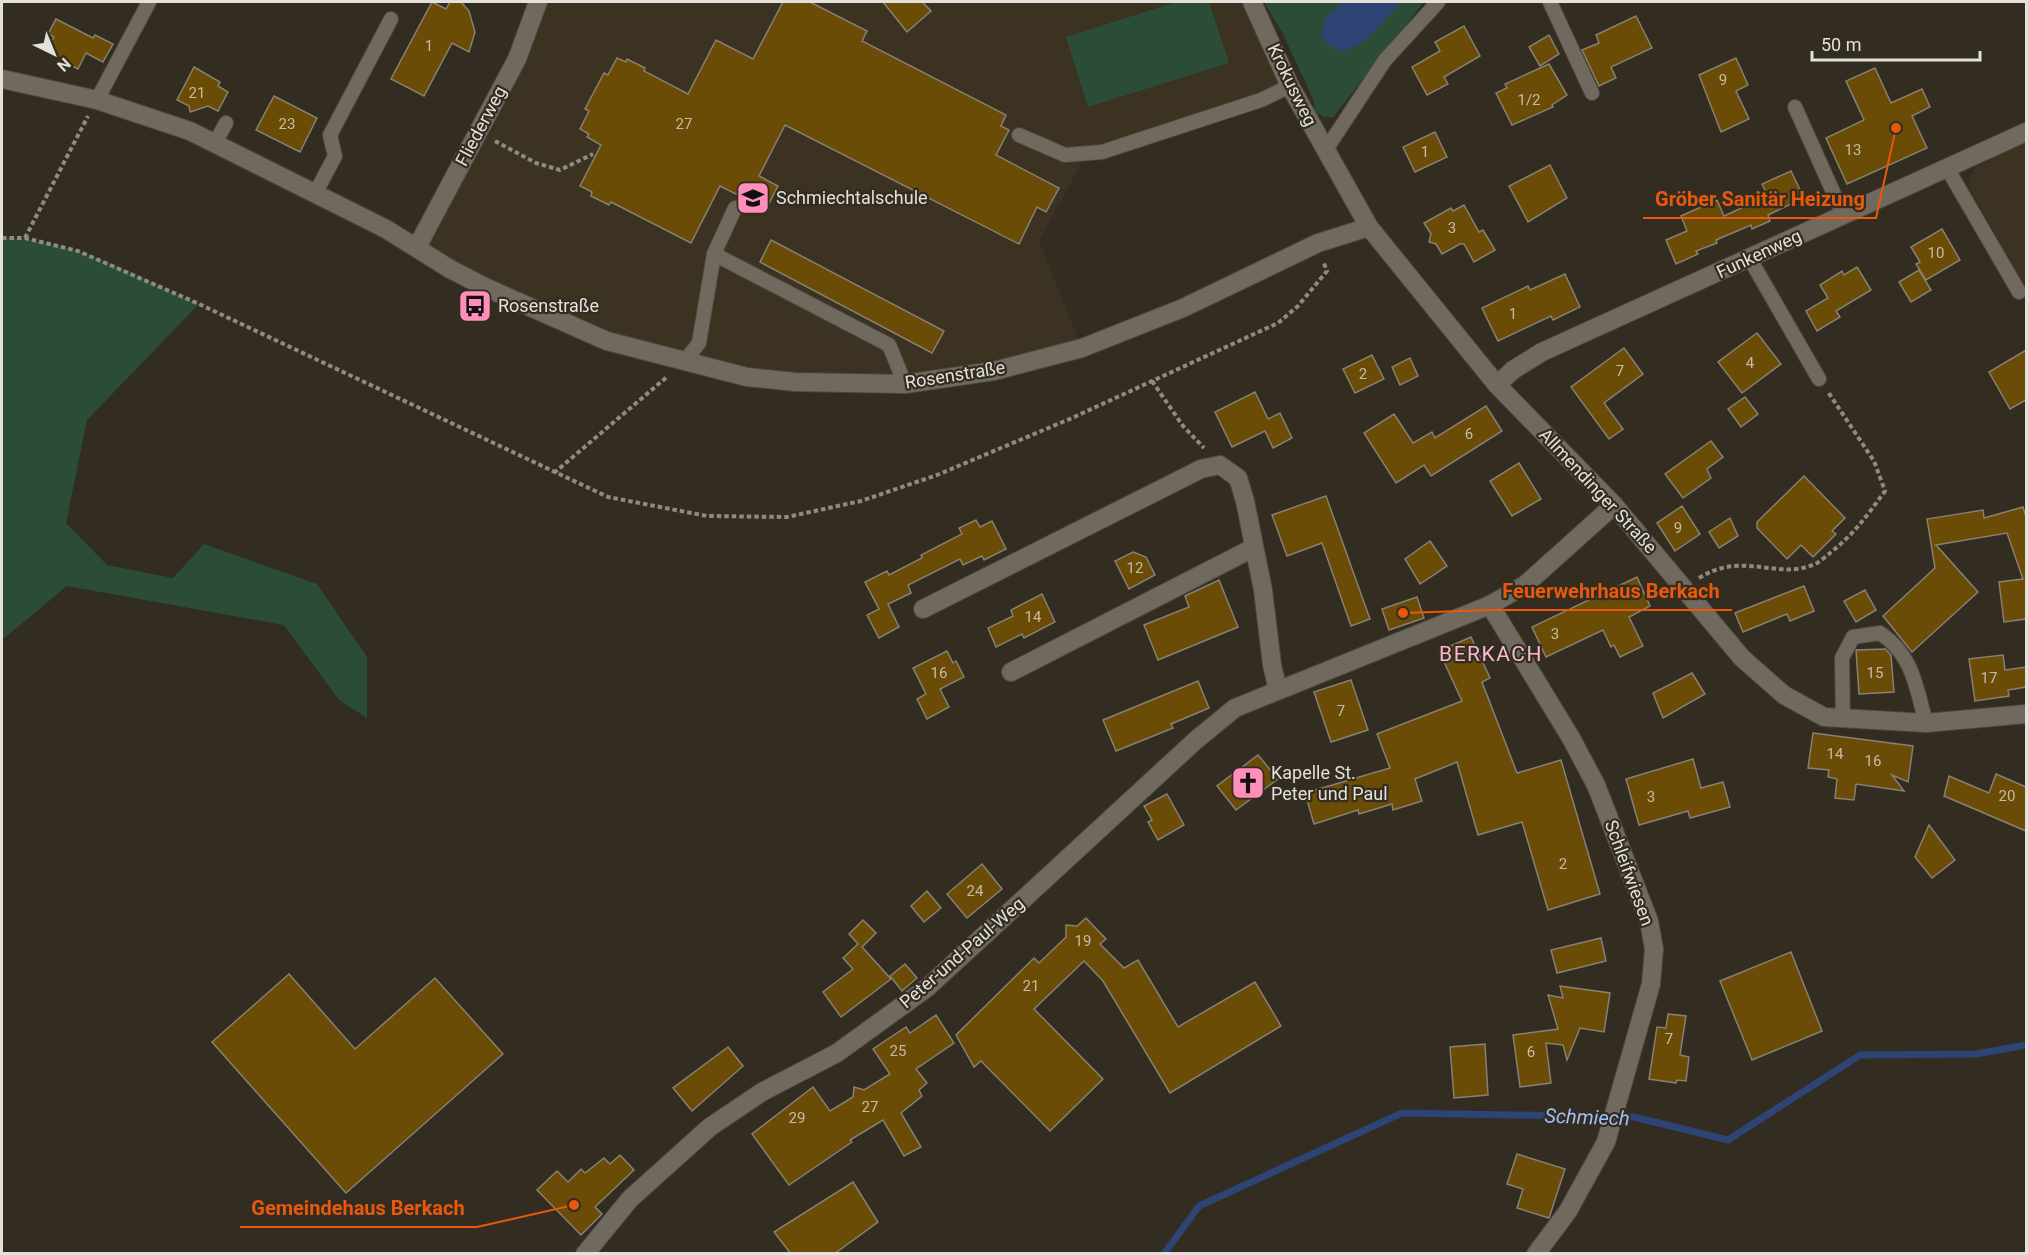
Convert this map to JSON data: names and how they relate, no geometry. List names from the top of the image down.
{
  "streets": {
    "street": [
      "Krokusweg",
      "Fliederweg",
      "Funkenweg",
      "Rosenstraße",
      "Allmendinger Straße",
      "Schleifwiesen",
      "Peter-und-Paul-Weg"
    ]
  },
  "crossings": [
    ["Krokusweg", "Allmendinger Straße"],
    ["Fliederweg", "Rosenstraße"],
    ["Funkenweg", "Allmendinger Straße"],
    ["Rosenstraße", "Allmendinger Straße"],
    ["Allmendinger Straße", "Peter-und-Paul-Weg"],
    ["Schleifwiesen", "Peter-und-Paul-Weg"]
  ],
  "districts": ["BERKACH"],
  "water": ["Schmiech"],
  "places": {
    "other": ["Gröber Sanitär Heizung", "Feuerwehrhaus Berkach", "Gemeindehaus Berkach"],
    "school or university": ["Schmiechtalschule"],
    "bus stop": ["Rosenstraße"],
    "church": ["Kapelle St. Peter und Paul"]
  },
  "house_numbers": [
    "1",
    "9",
    "21",
    "1/2",
    "23",
    "27",
    "13",
    "1",
    "3",
    "10",
    "1",
    "4",
    "7",
    "2",
    "6",
    "9",
    "12",
    "14",
    "3",
    "16",
    "15",
    "17",
    "7",
    "14",
    "16",
    "20",
    "3",
    "2",
    "24",
    "19",
    "21",
    "7",
    "25",
    "6",
    "27",
    "29"
  ],
  "scale_bar": "50 m",
  "north": "bottom right"
}
